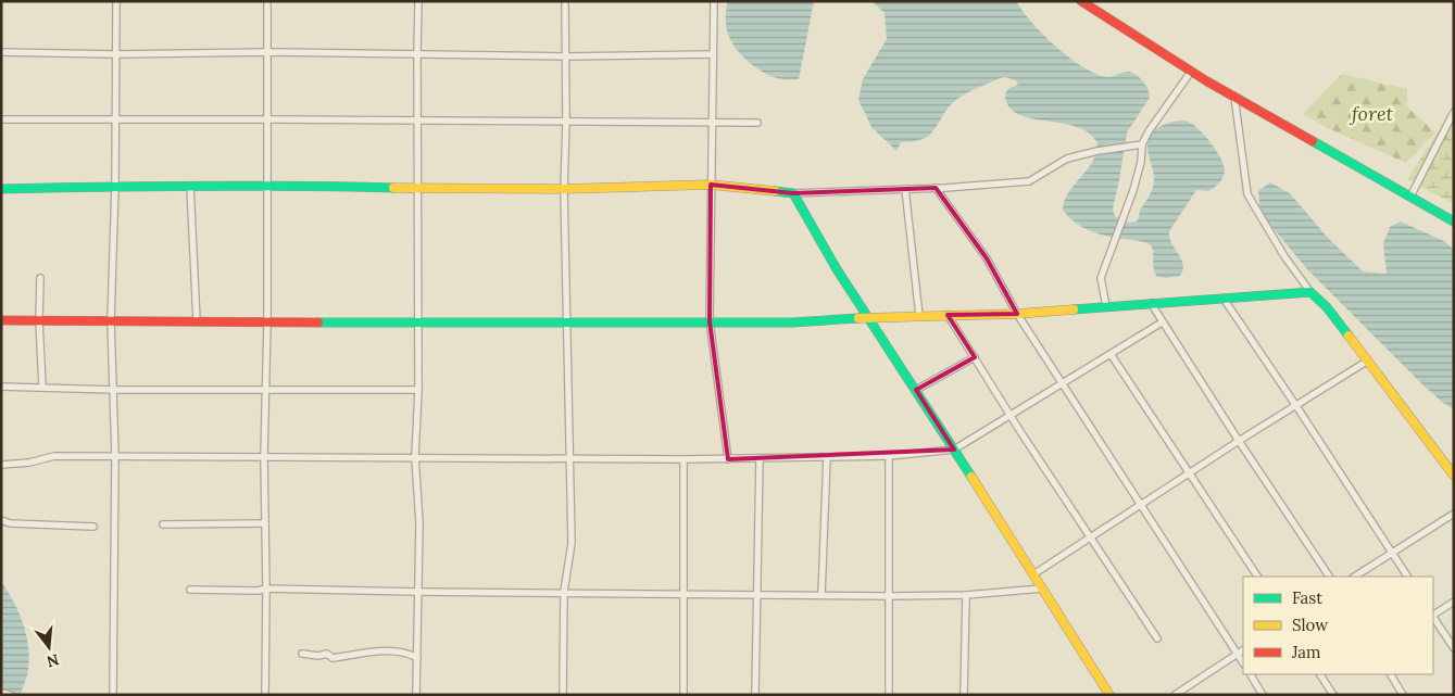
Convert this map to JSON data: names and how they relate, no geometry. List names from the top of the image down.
{
  "parks": ["foret"],
  "legend": ["Fast", "Slow", "Jam"],
  "north": "bottom"
}
